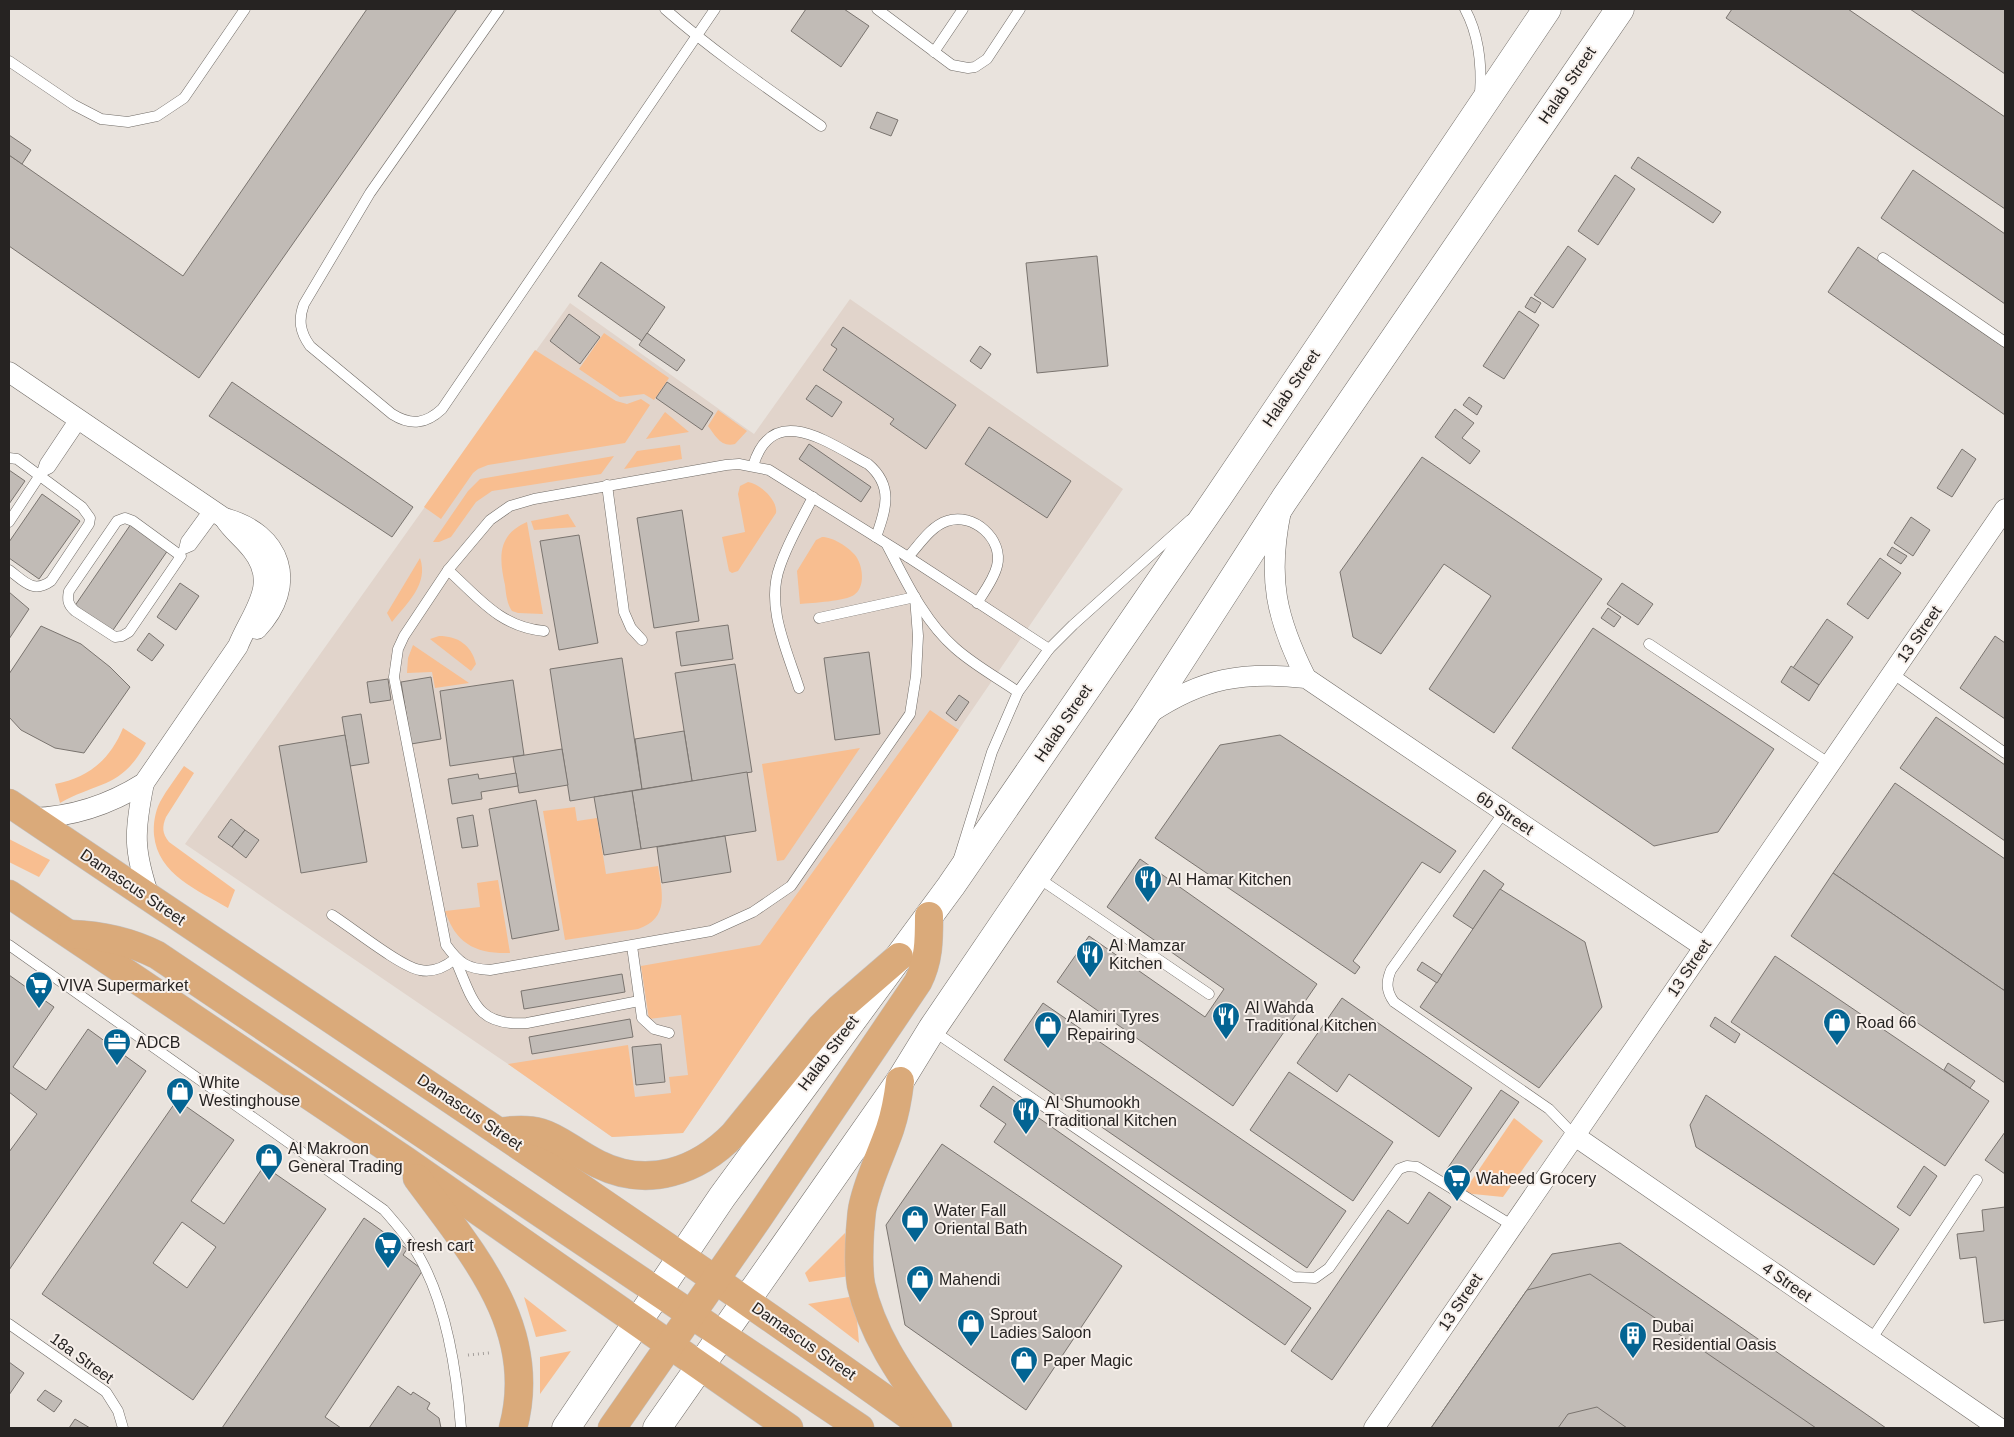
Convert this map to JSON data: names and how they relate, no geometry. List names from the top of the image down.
{
  "streets": {
    "main road": ["Damascus Street"],
    "street": [
      "Halab Street",
      "13 Street",
      "6b Street",
      "4 Street"
    ],
    "lane": ["18a Street"]
  },
  "crossings": [
    ["Halab Street", "6b Street"],
    ["Halab Street", "Damascus Street"],
    ["13 Street", "6b Street"],
    ["13 Street", "4 Street"]
  ],
  "places": {
    "restaurant": [
      "Al Hamar Kitchen",
      "Al Mamzar Kitchen",
      "Al Wahda Traditional Kitchen",
      "Al Shumookh Traditional Kitchen"
    ],
    "supermarket": ["VIVA Supermarket", "Waheed Grocery", "fresh cart"],
    "shop": [
      "Road 66",
      "Alamiri Tyres Repairing",
      "White Westinghouse",
      "Al Makroon General Trading",
      "Water Fall Oriental Bath",
      "Mahendi",
      "Sprout Ladies Saloon",
      "Paper Magic"
    ],
    "office": ["ADCB"],
    "building": ["Dubai Residential Oasis"]
  }
}
